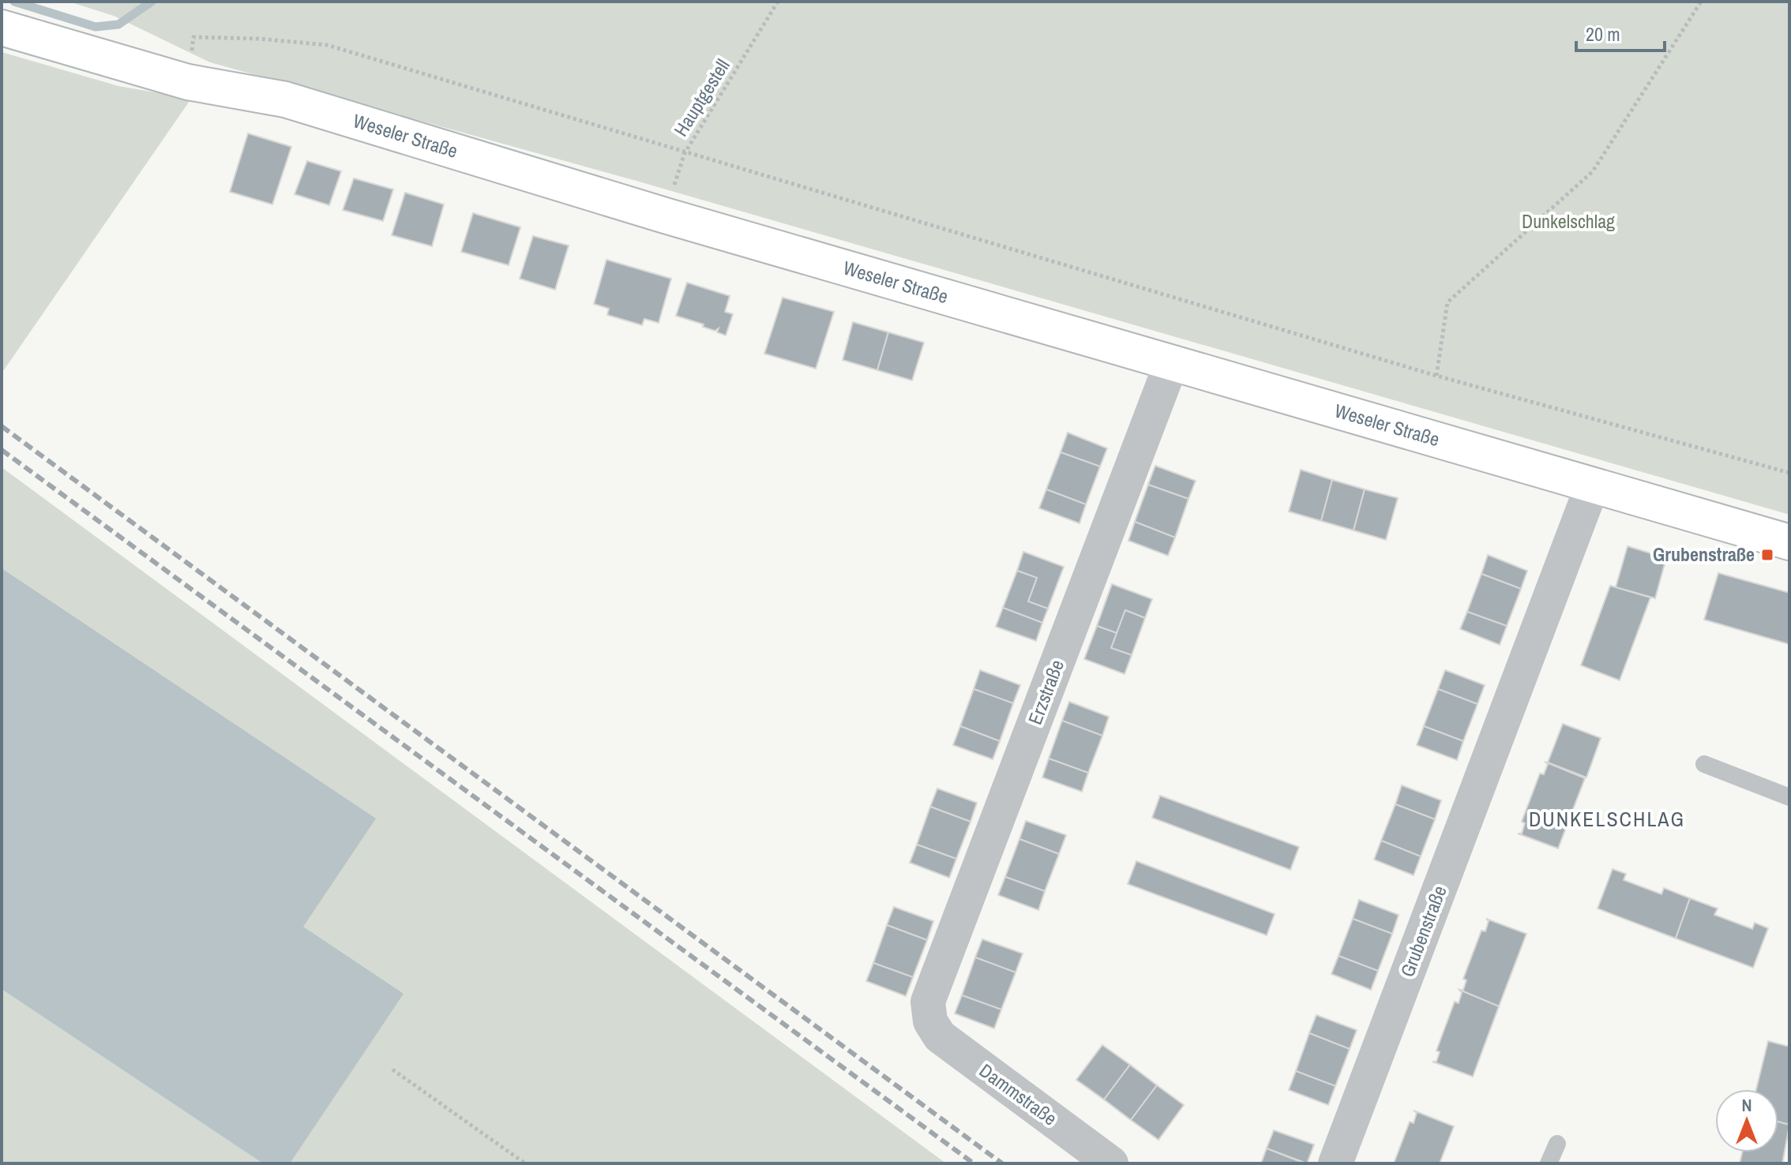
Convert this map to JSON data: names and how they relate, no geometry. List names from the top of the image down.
{
  "streets": {
    "main road": ["Weseler Straße"],
    "street": ["Erzstraße", "Grubenstraße", "Dammstraße"],
    "path": ["Hauptgestell"]
  },
  "crossings": [
    ["Hauptgestell", "Weseler Straße"],
    ["Weseler Straße", "Erzstraße"],
    ["Weseler Straße", "Grubenstraße"],
    ["Erzstraße", "Dammstraße"]
  ],
  "districts": ["DUNKELSCHLAG"],
  "parks": ["Dunkelschlag"],
  "places": {
    "transit": ["Grubenstraße"]
  },
  "scale_bar": "20 m",
  "north": "top"
}
